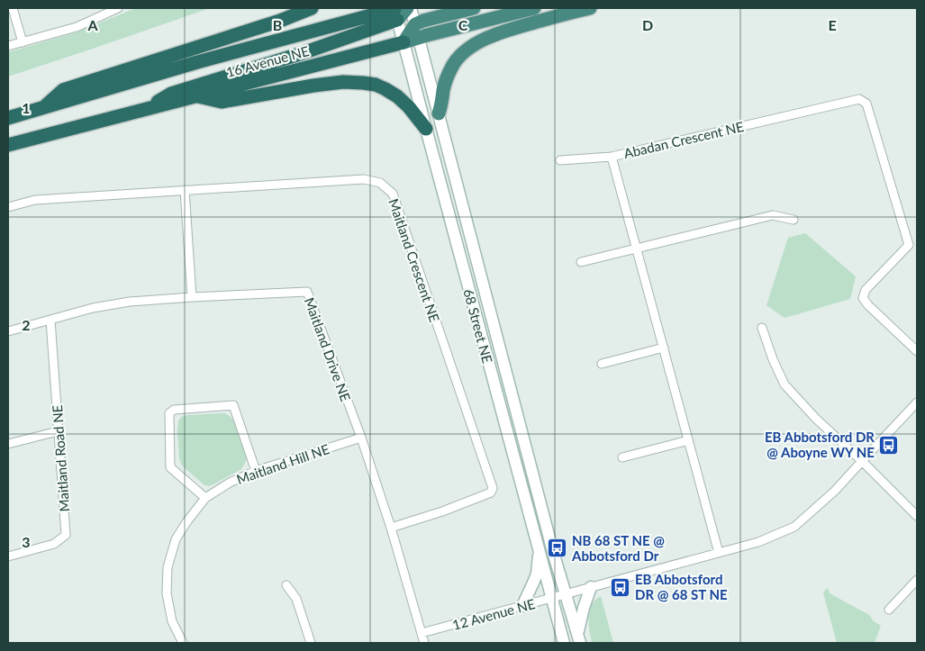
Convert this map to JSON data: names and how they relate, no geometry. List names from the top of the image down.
{
  "streets": {
    "highway": ["16 Avenue NE"],
    "main road": ["68 Street NE"],
    "street": [
      "Abadan Crescent NE",
      "Maitland Crescent NE",
      "Maitland Drive NE",
      "Maitland Road NE",
      "Maitland Hill NE",
      "12 Avenue NE"
    ]
  },
  "crossings": [
    ["16 Avenue NE", "68 Street NE"],
    ["Abadan Crescent NE", "12 Avenue NE"],
    ["Maitland Crescent NE", "Maitland Drive NE"],
    ["68 Street NE", "12 Avenue NE"],
    ["Maitland Drive NE", "Maitland Road NE"],
    ["Maitland Drive NE", "Maitland Hill NE"],
    ["Maitland Drive NE", "12 Avenue NE"]
  ],
  "places": {
    "bus stop": ["EB Abbotsford DR @ Aboyne WY NE", "NB 68 ST NE @ Abbotsford Dr", "EB Abbotsford DR @ 68 ST NE"]
  },
  "grid": {
    "columns": [
      "A",
      "B",
      "C",
      "D",
      "E"
    ],
    "rows": ["1", "2", "3"]
  }
}
